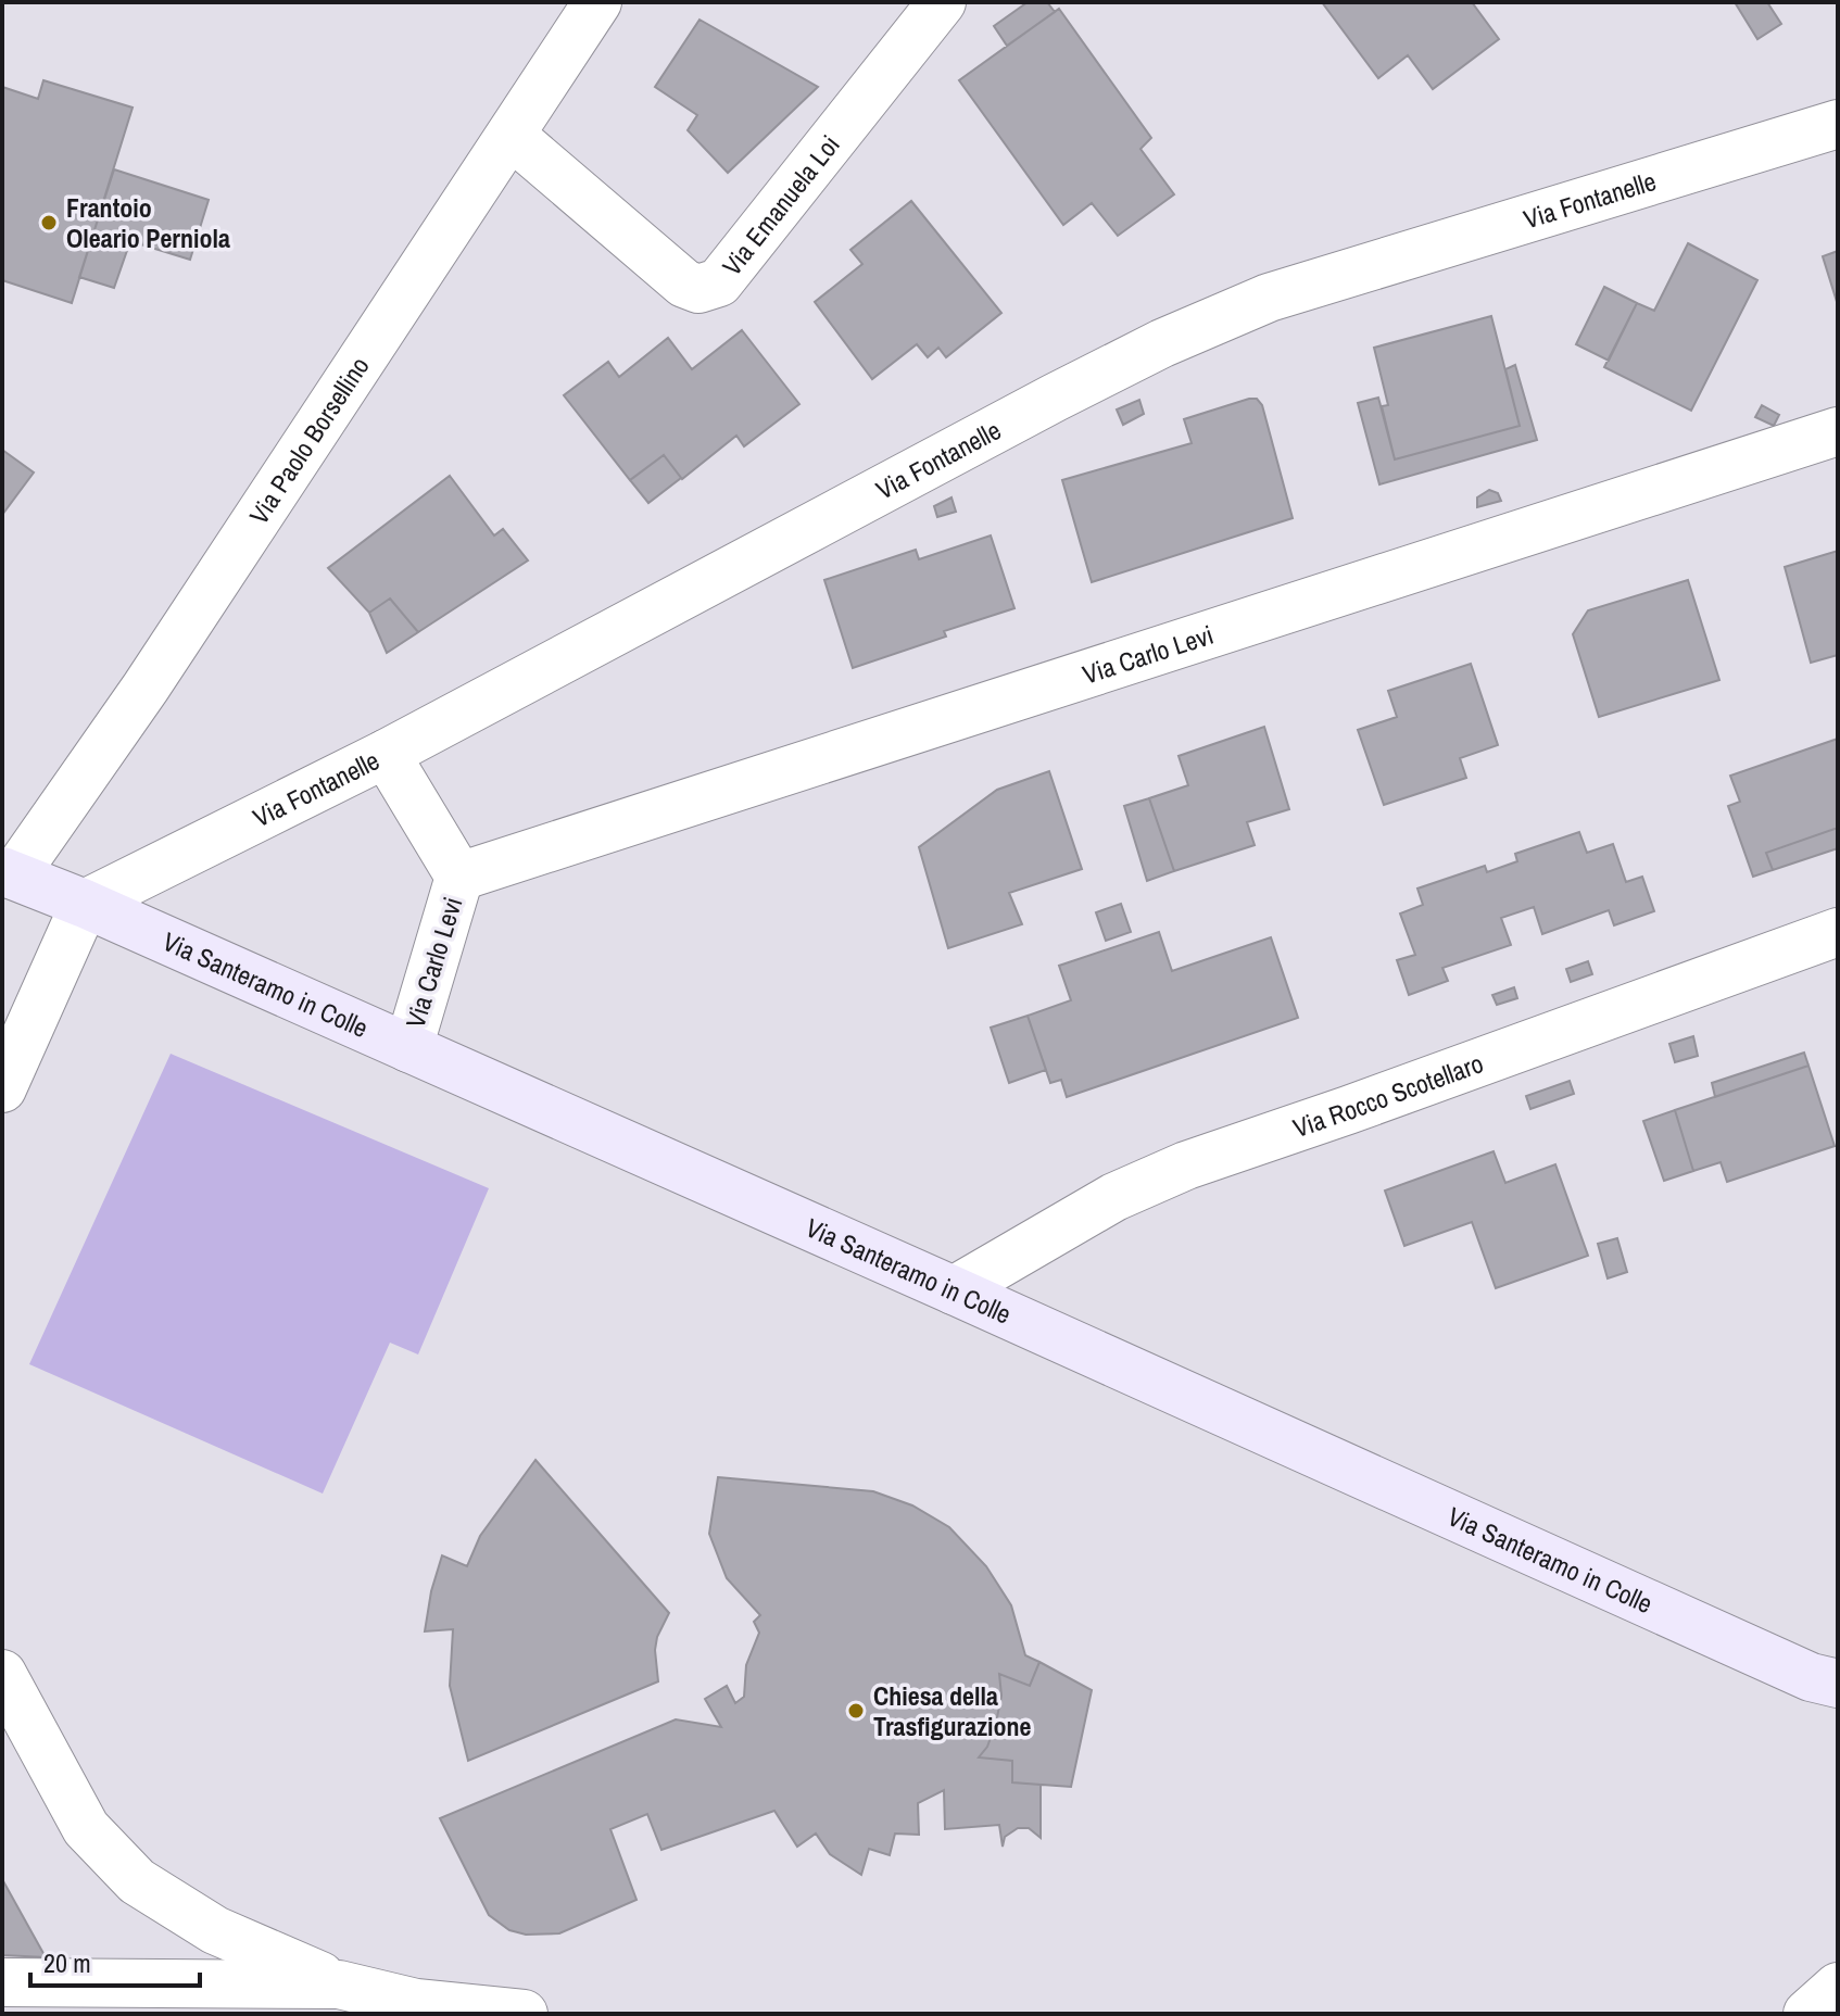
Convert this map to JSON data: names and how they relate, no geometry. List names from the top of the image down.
{
  "streets": {
    "main road": ["Via Santeramo in Colle"],
    "street": [
      "Via Fontanelle",
      "Via Emanuela Loi",
      "Via Paolo Borsellino",
      "Via Carlo Levi",
      "Via Rocco Scotellaro"
    ]
  },
  "crossings": [
    ["Via Fontanelle", "Via Carlo Levi"],
    ["Via Fontanelle", "Via Santeramo in Colle"],
    ["Via Emanuela Loi", "Via Paolo Borsellino"],
    ["Via Paolo Borsellino", "Via Santeramo in Colle"],
    ["Via Carlo Levi", "Via Santeramo in Colle"],
    ["Via Santeramo in Colle", "Via Rocco Scotellaro"]
  ],
  "places": ["Frantoio Oleario Perniola", "Chiesa della Trasfigurazione"],
  "scale_bar": "20 m"
}
